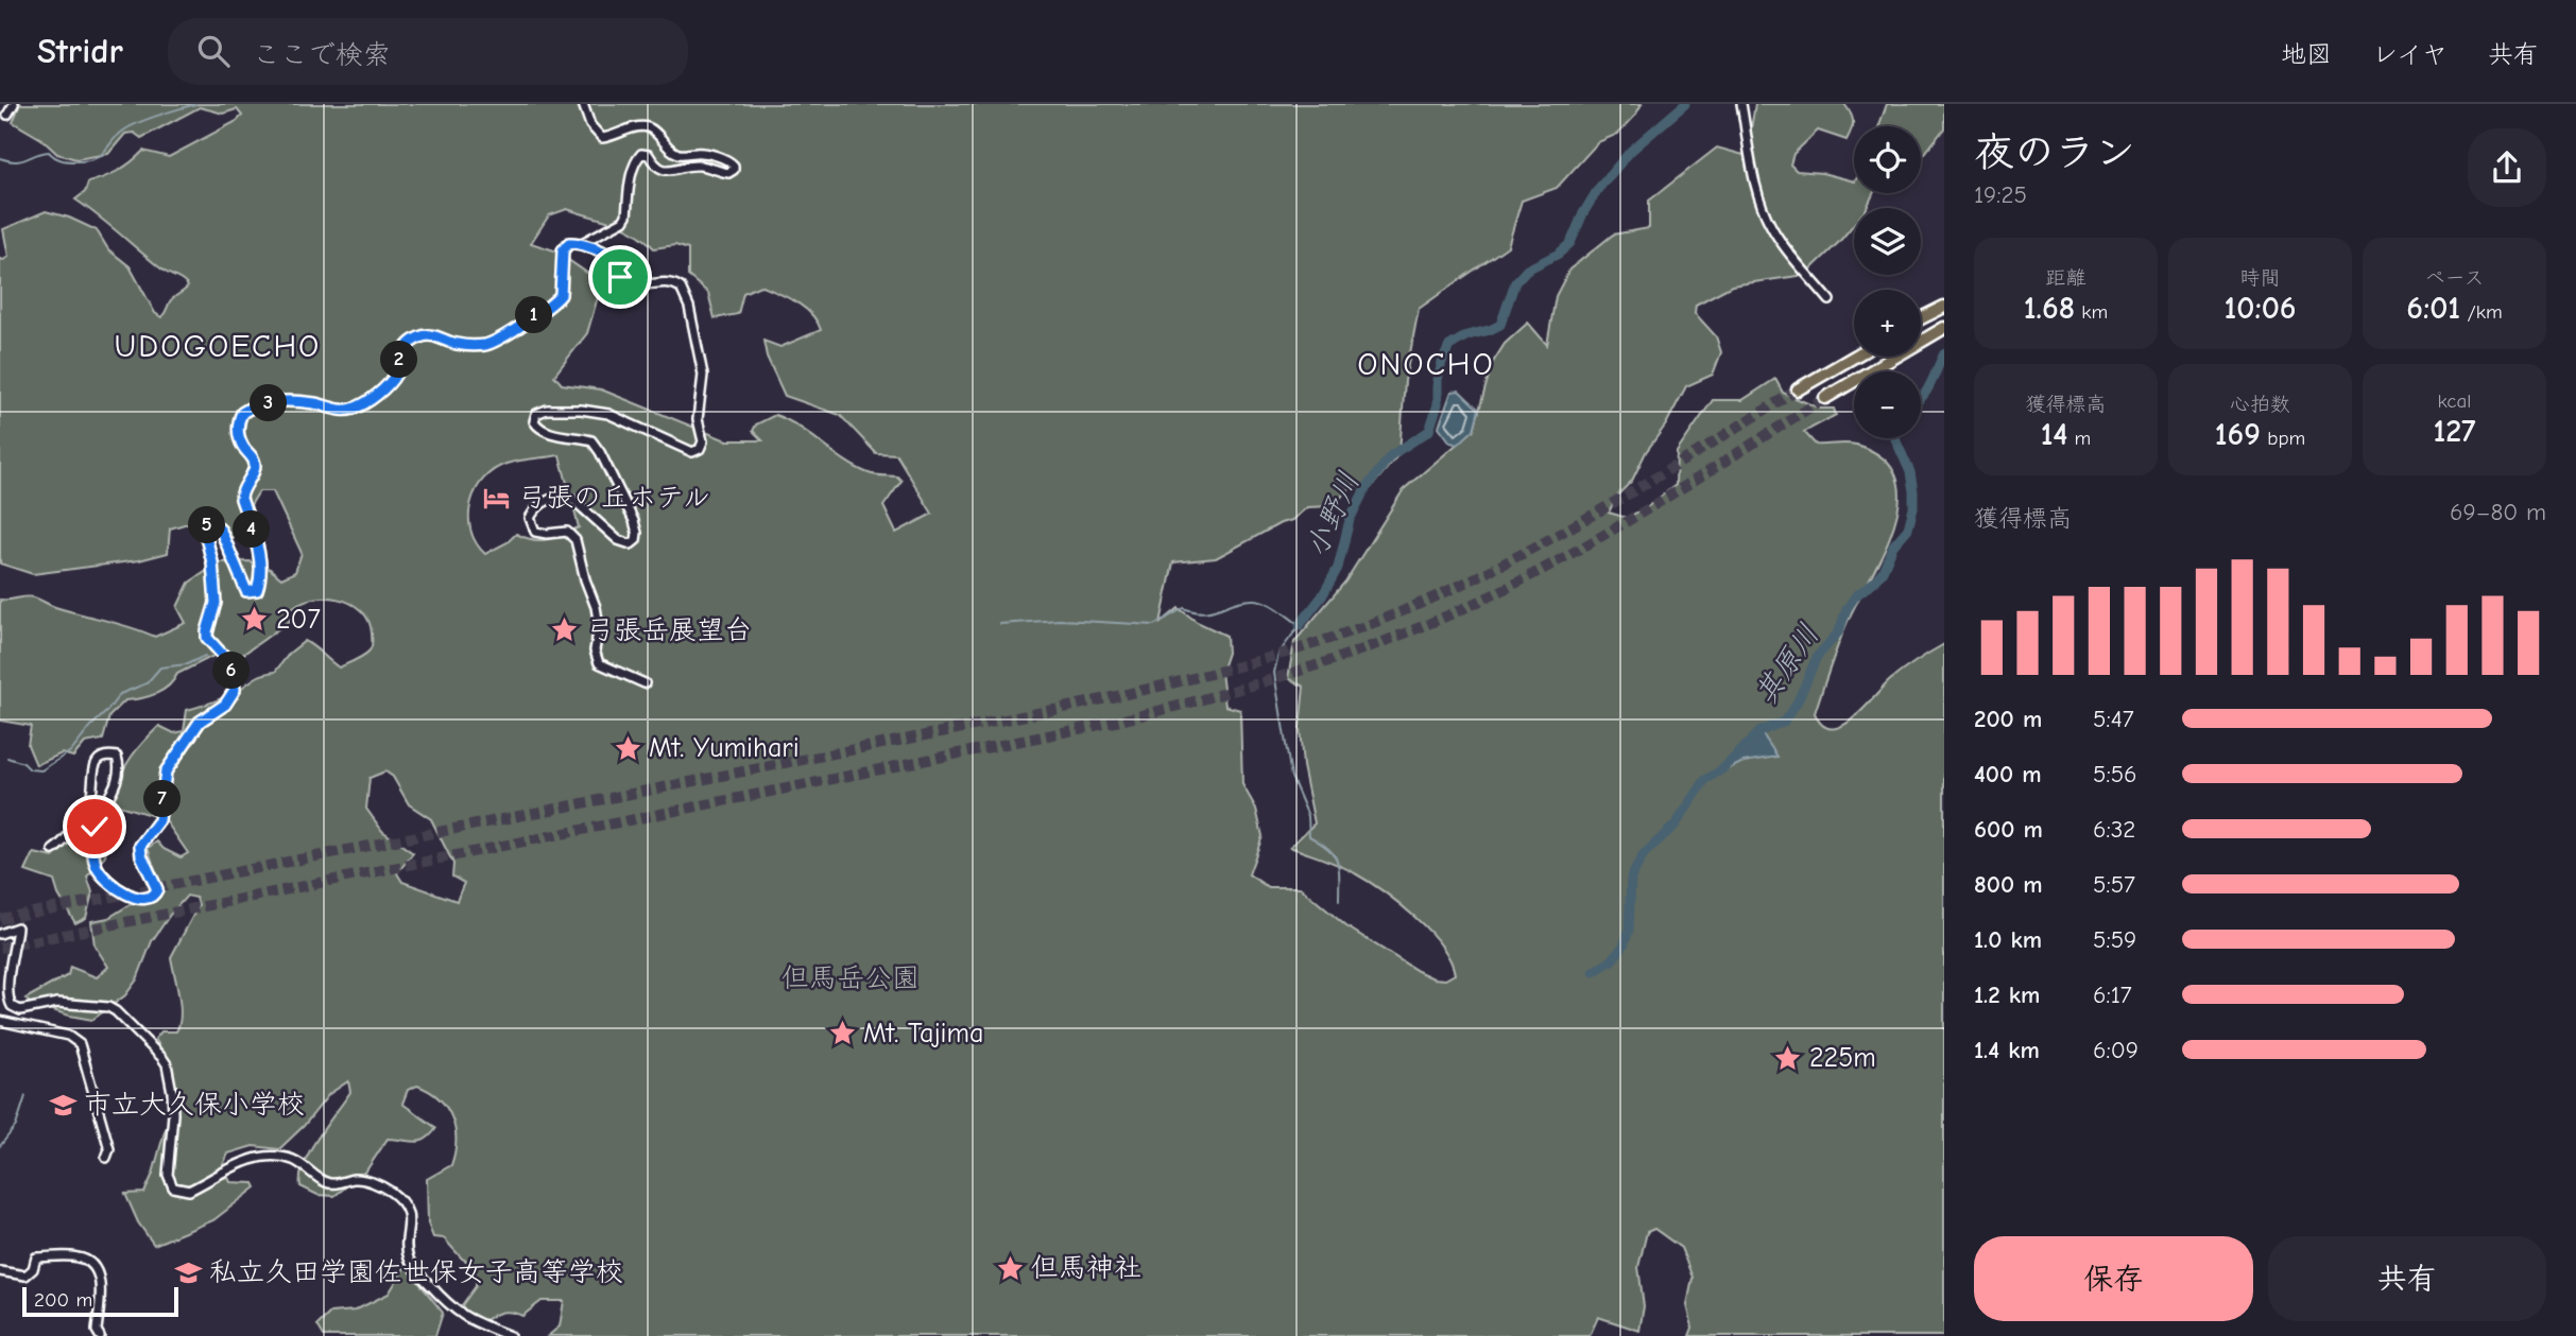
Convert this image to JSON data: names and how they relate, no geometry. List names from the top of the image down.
{
  "districts": ["UDOGOECHO", "ONOCHO"],
  "water": ["小野川", "其原川"],
  "parks": ["但馬岳公園"],
  "places": {
    "hotel": ["弓張の丘ホテル"],
    "place": [
      "207",
      "弓張岳展望台",
      "Mt. Yumihari",
      "Mt. Tajima",
      "225m",
      "但馬神社"
    ],
    "school or university": ["市立大久保小学校", "私立久田学園佐世保女子高等学校"]
  },
  "scale_bar": "200 m",
  "page": {
    "header": "Stridr",
    "search": "ここで検索",
    "nav": ["地図", "レイヤ", "共有"],
    "heading": ["夜のラン", "19:25"],
    "map_buttons": ["+", "−"],
    "stats": [
      ["距離", "1.68 km"],
      ["時間", "10:06"],
      ["ペース", "6:01 /km"],
      ["獲得標高", "14 m"],
      ["心拍数", "169 bpm"],
      ["kcal", "127"]
    ],
    "pins": [
      "1",
      "2",
      "3",
      "5",
      "4",
      "6",
      "7"
    ],
    "chart": ["獲得標高", "69–80 m"],
    "list": [
      {
        "name": "200 m",
        "note": "5:47"
      },
      {
        "name": "400 m",
        "note": "5:56"
      },
      {
        "name": "600 m",
        "note": "6:32"
      },
      {
        "name": "800 m",
        "note": "5:57"
      },
      {
        "name": "1.0 km",
        "note": "5:59"
      },
      {
        "name": "1.2 km",
        "note": "6:17"
      },
      {
        "name": "1.4 km",
        "note": "6:09"
      }
    ],
    "buttons": ["保存", "共有"],
    "scale": "200 m"
  }
}
